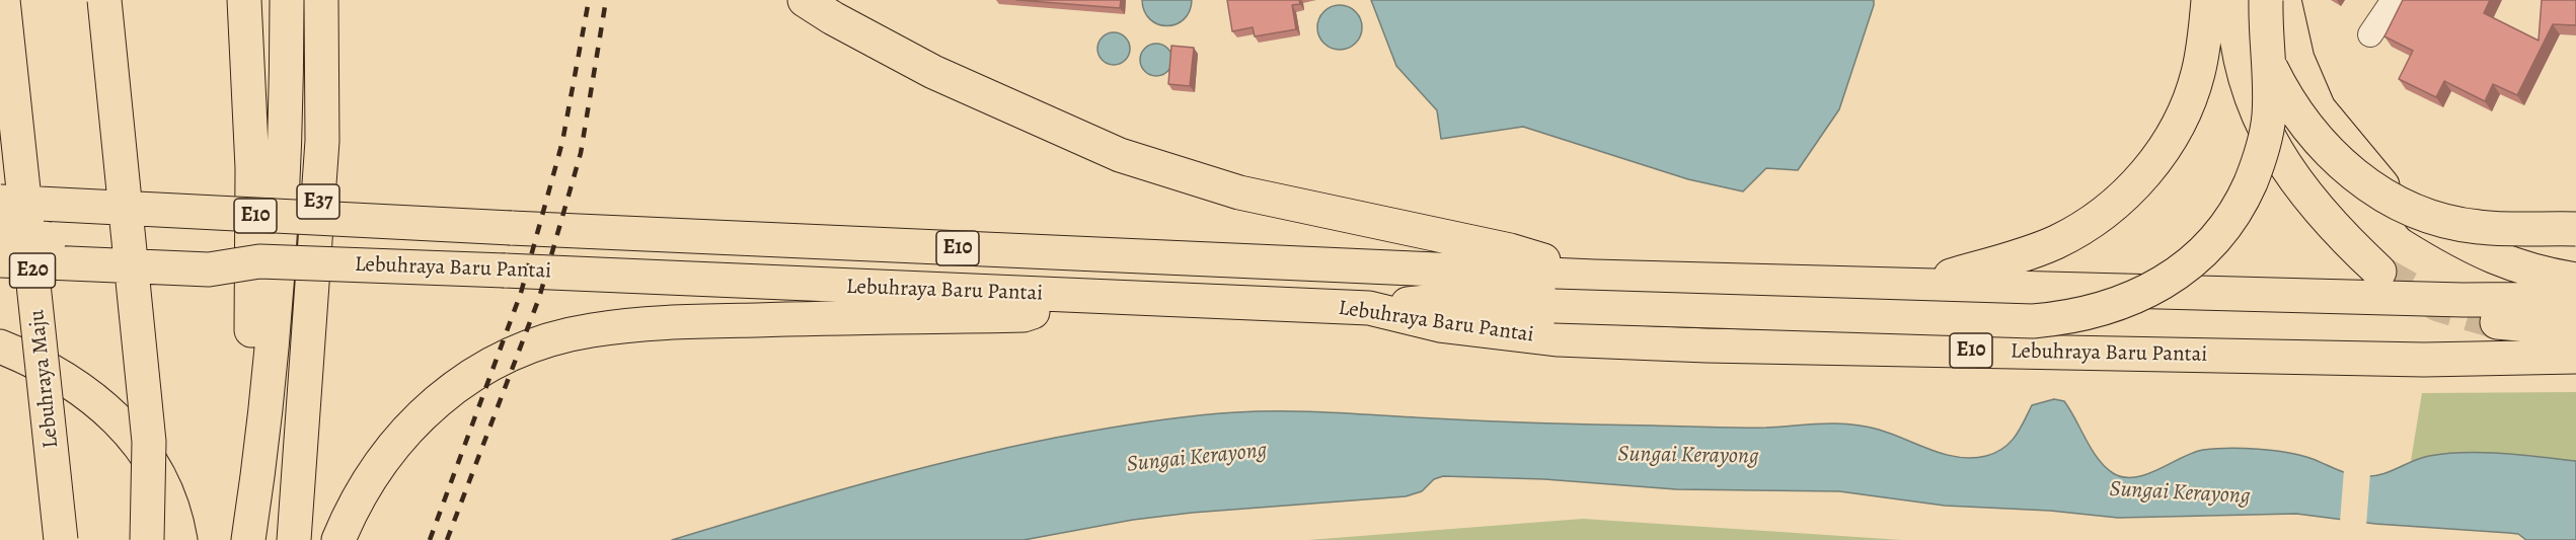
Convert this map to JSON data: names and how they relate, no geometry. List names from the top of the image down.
{
  "streets": {
    "highway": [
      "E37",
      "E10",
      "Lebuhraya Baru Pantai",
      "E20",
      "Lebuhraya Maju"
    ]
  },
  "water": ["Sungai Kerayong"]
}
